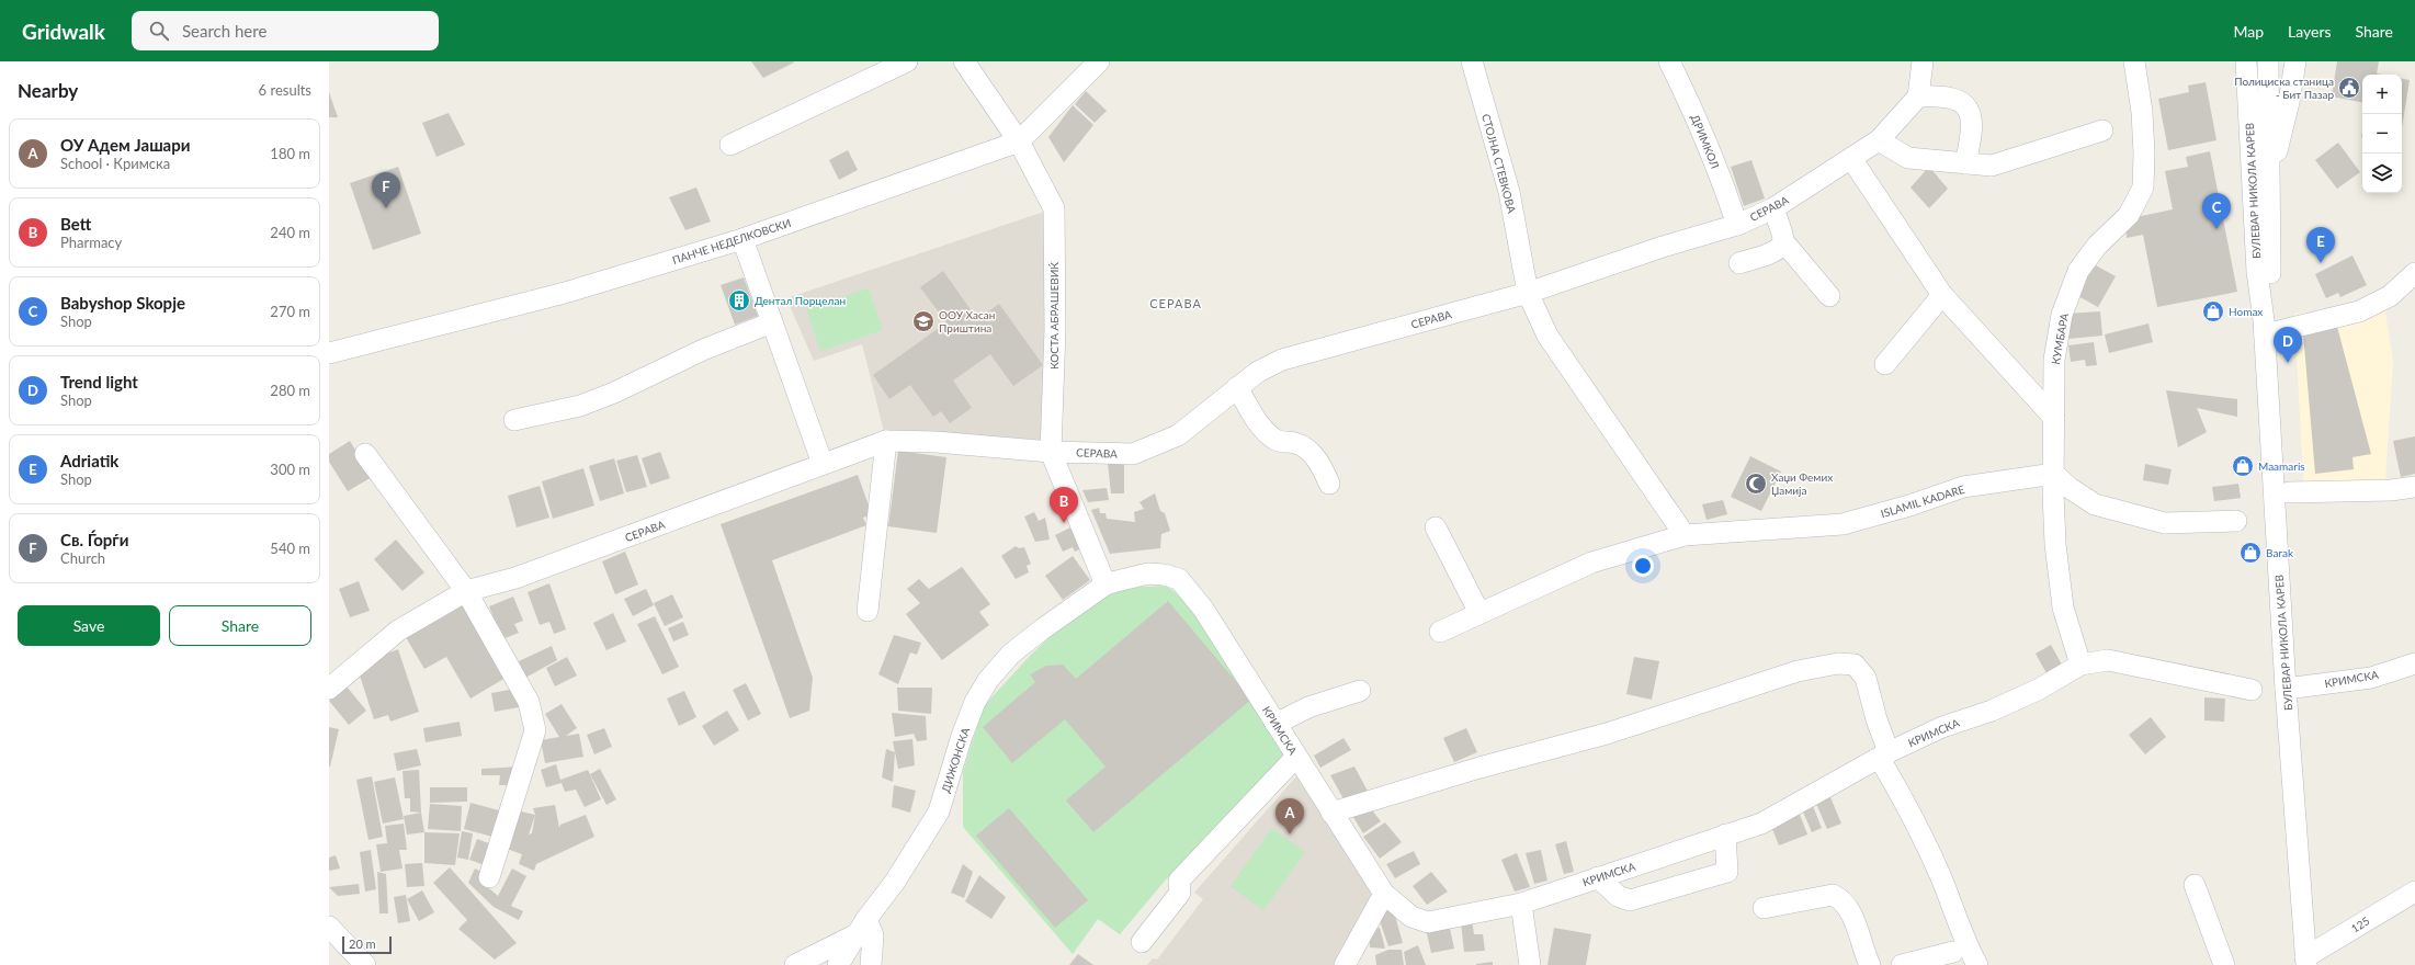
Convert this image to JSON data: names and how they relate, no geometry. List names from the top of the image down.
{
  "streets": {
    "street": [
      "ДРИМКОЛ",
      "СТОЈНА СТЕВКОВА",
      "БУЛЕВАР НИКОЛА КАРЕВ",
      "СЕРАВА",
      "ПАНЧЕ НЕДЕЛКОВСКИ",
      "КОСТА АБРАШЕВИЌ",
      "КУМБАРА",
      "ISLAMIL KADARE",
      "КРИМСКА",
      "ДИЖОНСКА",
      "125"
    ]
  },
  "crossings": [
    ["ДРИМКОЛ", "СЕРАВА"],
    ["СТОЈНА СТЕВКОВА", "СЕРАВА"],
    ["СТОЈНА СТЕВКОВА", "ISLAMIL KADARE"],
    ["БУЛЕВАР НИКОЛА КАРЕВ", "КРИМСКА"],
    ["БУЛЕВАР НИКОЛА КАРЕВ", "125"],
    ["СЕРАВА", "КОСТА АБРАШЕВИЌ"],
    ["ПАНЧЕ НЕДЕЛКОВСКИ", "КОСТА АБРАШЕВИЌ"],
    ["КОСТА АБРАШЕВИЌ", "КРИМСКА"],
    ["КОСТА АБРАШЕВИЌ", "ДИЖОНСКА"],
    ["КУМБАРА", "ISLAMIL KADARE"],
    ["КУМБАРА", "КРИМСКА"],
    ["КРИМСКА", "ДИЖОНСКА"]
  ],
  "districts": ["СЕРАВА"],
  "places": {
    "public building": ["Полициска станица - Бит Пазар"],
    "building": ["Дентал Порцелан"],
    "shop": ["Homax", "Maamaris", "Barak"],
    "school or university": ["ООУ Хасан Приштина"],
    "mosque": ["Хаџи Фемих Џамија"]
  },
  "scale_bar": "20 m",
  "page": {
    "header": "Gridwalk",
    "search": "Search here",
    "nav": ["Map", "Layers", "Share"],
    "heading": ["Nearby", "6 results"],
    "map_buttons": ["+", "−"],
    "list": [
      {
        "mark": "A",
        "name": "ОУ Адем Јашари",
        "note": "School · Кримска",
        "value": "180 m"
      },
      {
        "mark": "B",
        "name": "Bett",
        "note": "Pharmacy",
        "value": "240 m"
      },
      {
        "mark": "C",
        "name": "Babyshop Skopje",
        "note": "Shop",
        "value": "270 m"
      },
      {
        "mark": "D",
        "name": "Trend light",
        "note": "Shop",
        "value": "280 m"
      },
      {
        "mark": "E",
        "name": "Adriatik",
        "note": "Shop",
        "value": "300 m"
      },
      {
        "mark": "F",
        "name": "Св. Ѓорѓи",
        "note": "Church",
        "value": "540 m"
      }
    ],
    "pins": [
      "F",
      "C",
      "E",
      "D",
      "B",
      "A"
    ],
    "buttons": ["Save", "Share"],
    "scale": "20 m"
  }
}
